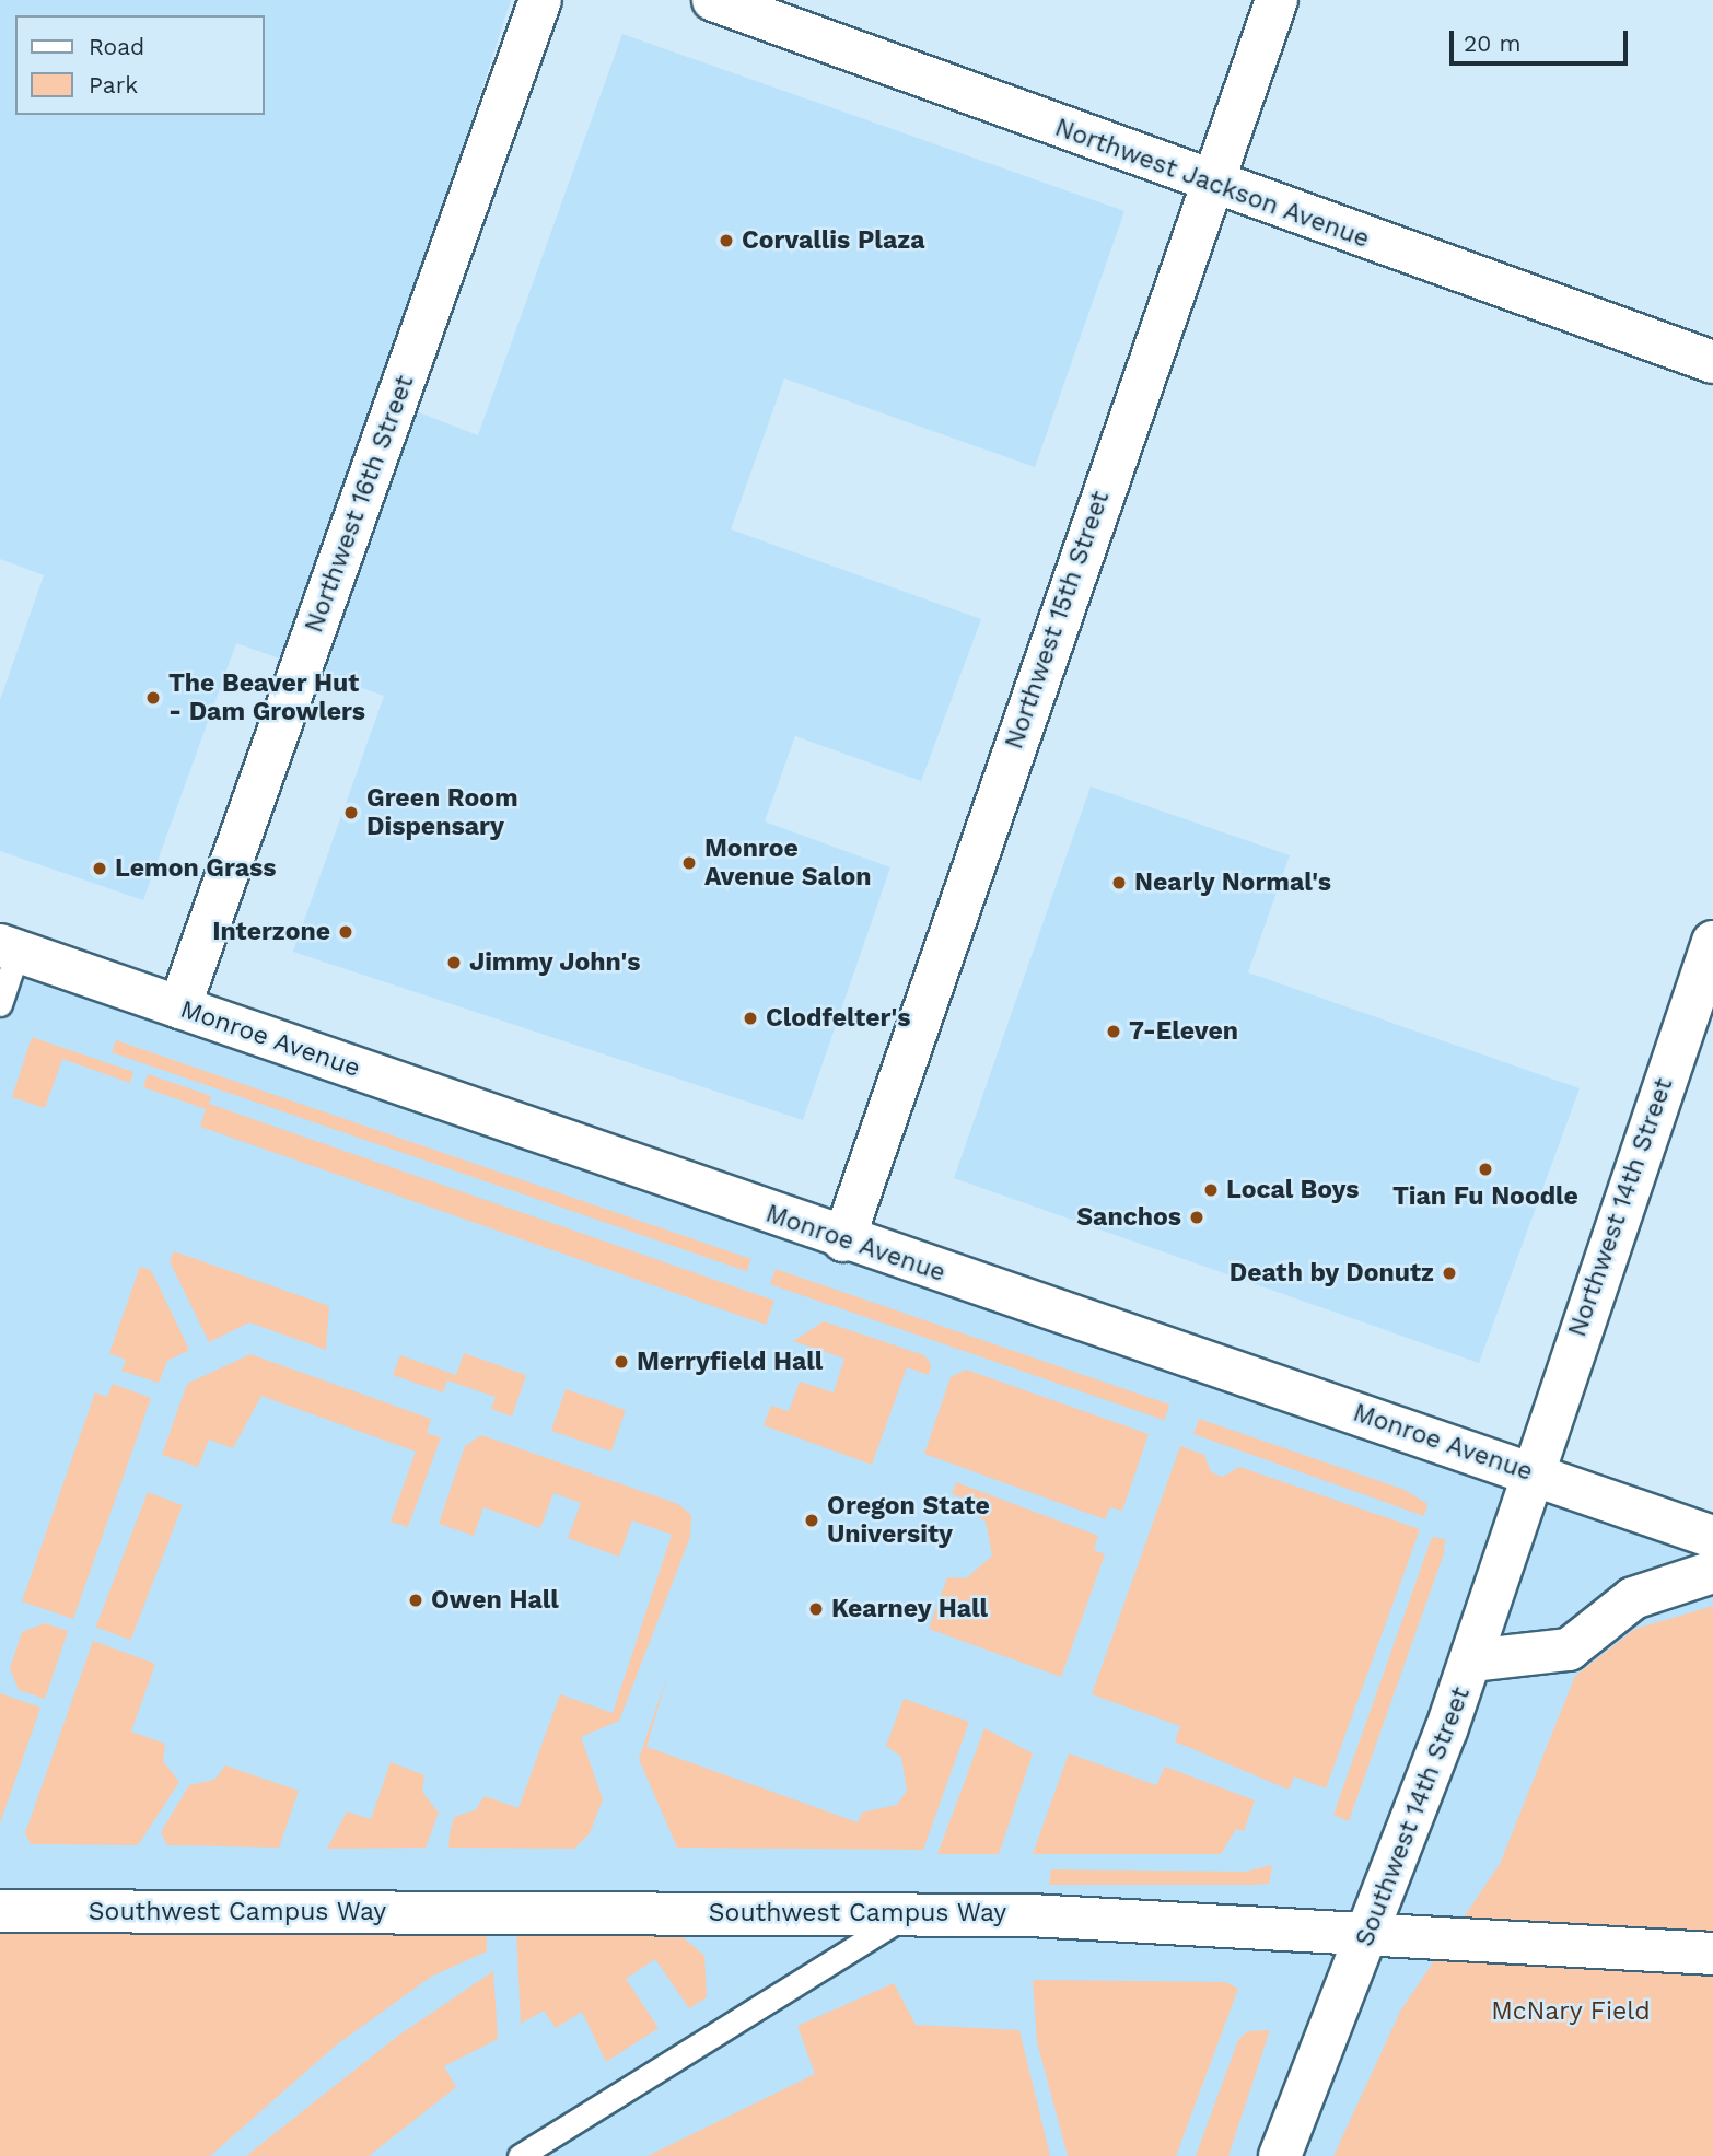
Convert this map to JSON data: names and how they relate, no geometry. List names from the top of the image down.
{
  "streets": {
    "street": [
      "Northwest Jackson Avenue",
      "Northwest 16th Street",
      "Northwest 15th Street",
      "Monroe Avenue",
      "Northwest 14th Street",
      "Southwest 14th Street",
      "Southwest Campus Way"
    ]
  },
  "crossings": [
    ["Northwest Jackson Avenue", "Northwest 15th Street"],
    ["Northwest 16th Street", "Monroe Avenue"],
    ["Northwest 15th Street", "Monroe Avenue"],
    ["Monroe Avenue", "Northwest 14th Street"],
    ["Monroe Avenue", "Southwest 14th Street"],
    ["Northwest 14th Street", "Southwest 14th Street"],
    ["Southwest 14th Street", "Southwest Campus Way"]
  ],
  "parks": ["McNary Field"],
  "places": [
    "Corvallis Plaza",
    "The Beaver Hut - Dam Growlers",
    "Green Room Dispensary",
    "Monroe Avenue Salon",
    "Lemon Grass",
    "Nearly Normal's",
    "Interzone",
    "Jimmy John's",
    "Clodfelter's",
    "7-Eleven",
    "Tian Fu Noodle",
    "Local Boys",
    "Sanchos",
    "Death by Donutz",
    "Merryfield Hall",
    "Oregon State University",
    "Owen Hall",
    "Kearney Hall"
  ],
  "legend": ["Road", "Park"],
  "scale_bar": "20 m"
}
